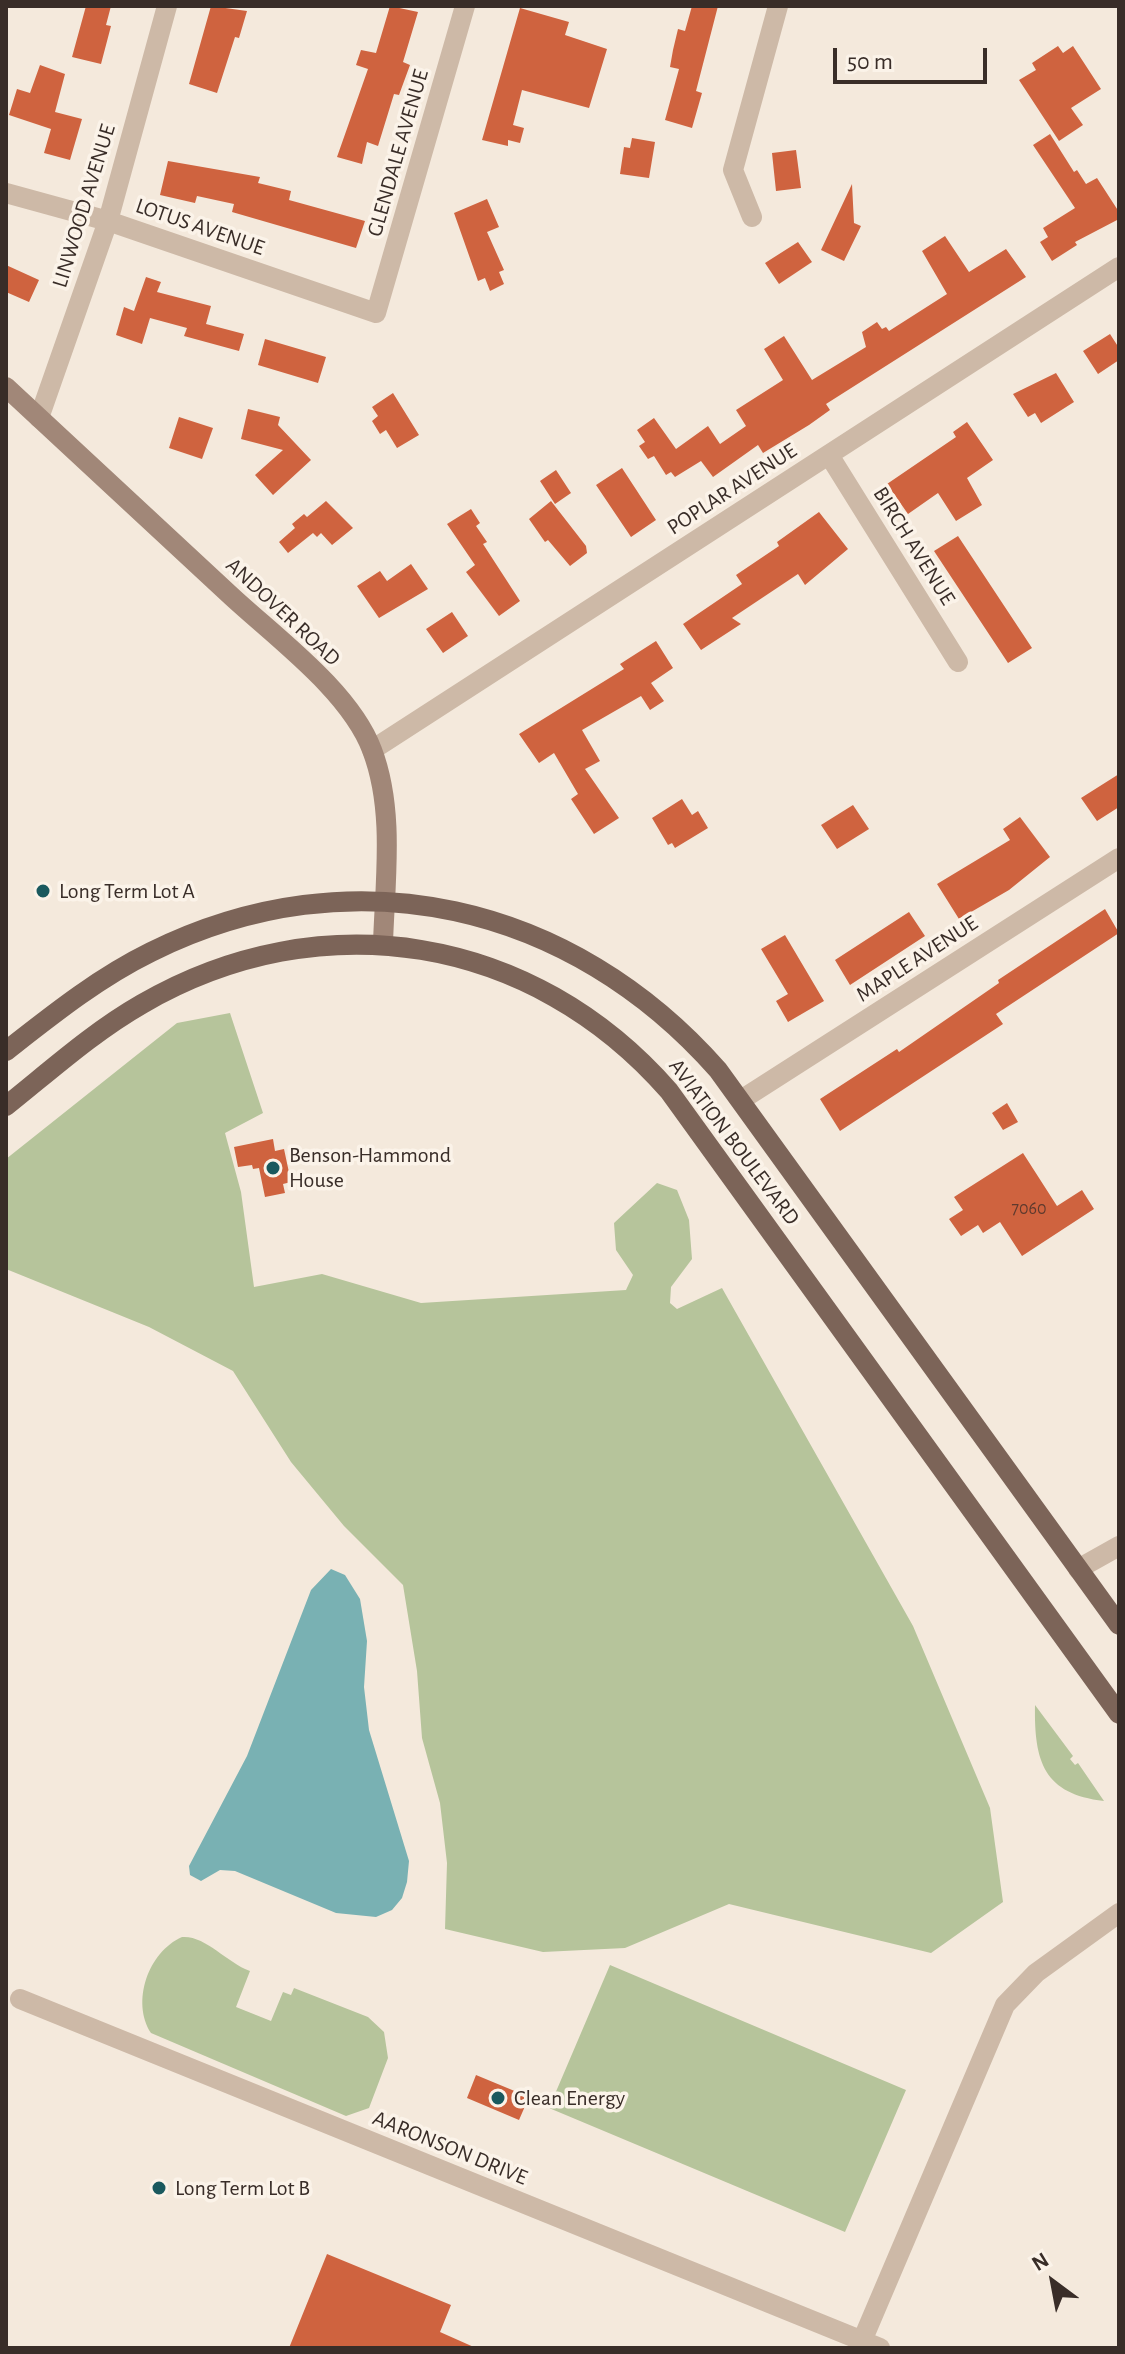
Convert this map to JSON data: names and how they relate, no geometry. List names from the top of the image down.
{
  "streets": {
    "main road": ["ANDOVER ROAD", "AVIATION BOULEVARD"],
    "street": [
      "GLENDALE AVENUE",
      "LINWOOD AVENUE",
      "LOTUS AVENUE",
      "POPLAR AVENUE",
      "BIRCH AVENUE",
      "MAPLE AVENUE",
      "AARONSON DRIVE"
    ]
  },
  "crossings": [
    ["GLENDALE AVENUE", "LOTUS AVENUE"],
    ["LINWOOD AVENUE", "LOTUS AVENUE"],
    ["LINWOOD AVENUE", "ANDOVER ROAD"],
    ["POPLAR AVENUE", "BIRCH AVENUE"],
    ["POPLAR AVENUE", "ANDOVER ROAD"],
    ["ANDOVER ROAD", "AVIATION BOULEVARD"],
    ["MAPLE AVENUE", "AVIATION BOULEVARD"]
  ],
  "places": [
    "Long Term Lot A",
    "Benson-Hammond House",
    "Clean Energy",
    "Long Term Lot B"
  ],
  "house_numbers": ["7060"],
  "scale_bar": "50 m",
  "north": "top left"
}
